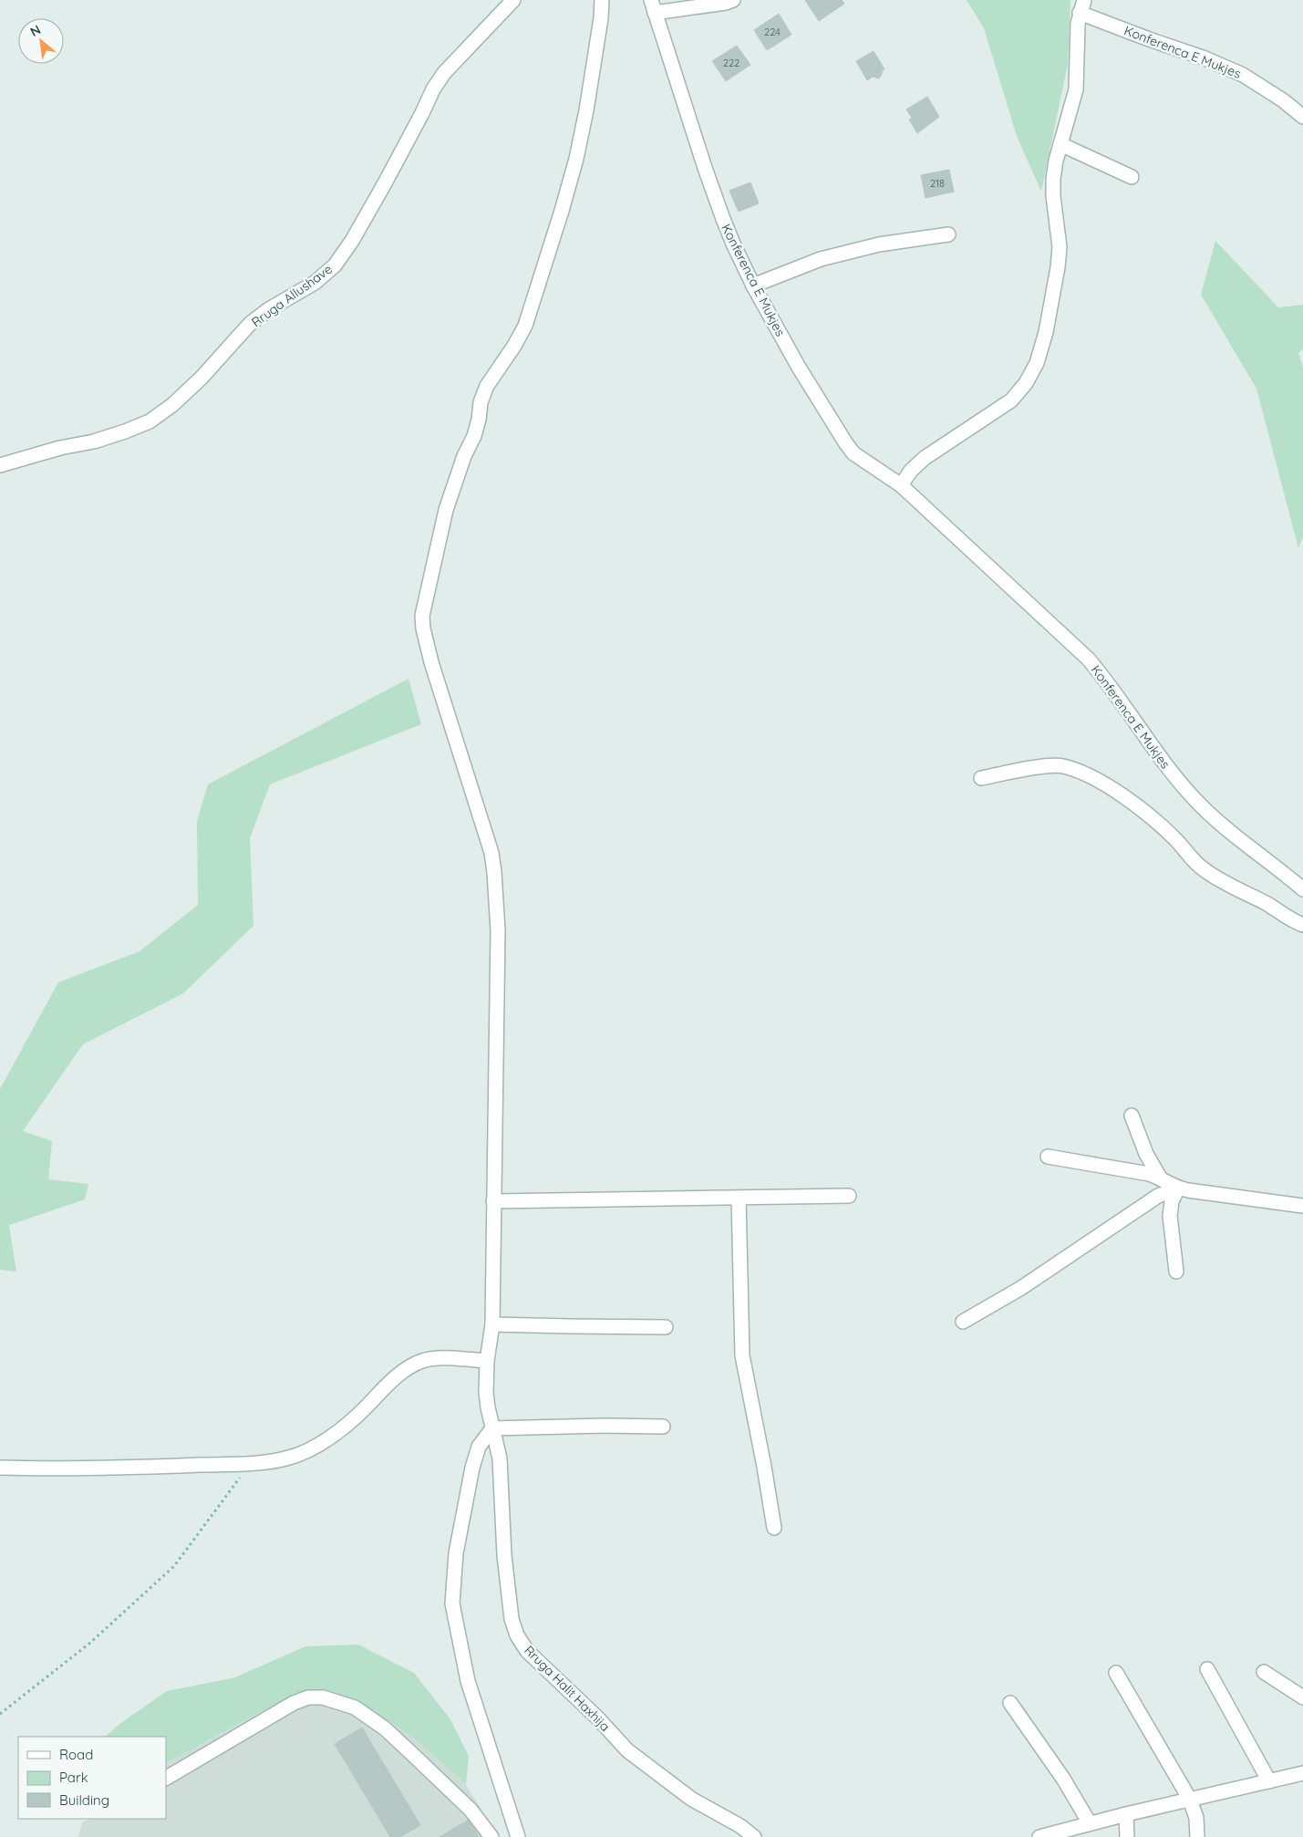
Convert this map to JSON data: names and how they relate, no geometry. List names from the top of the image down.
{
  "streets": {
    "street": ["Konferenca E Mukjes", "Rruga Allushave", "Rruga Halit Haxhija"]
  },
  "house_numbers": ["224", "222", "218"],
  "legend": ["Road", "Park", "Building"],
  "north": "top left"
}
